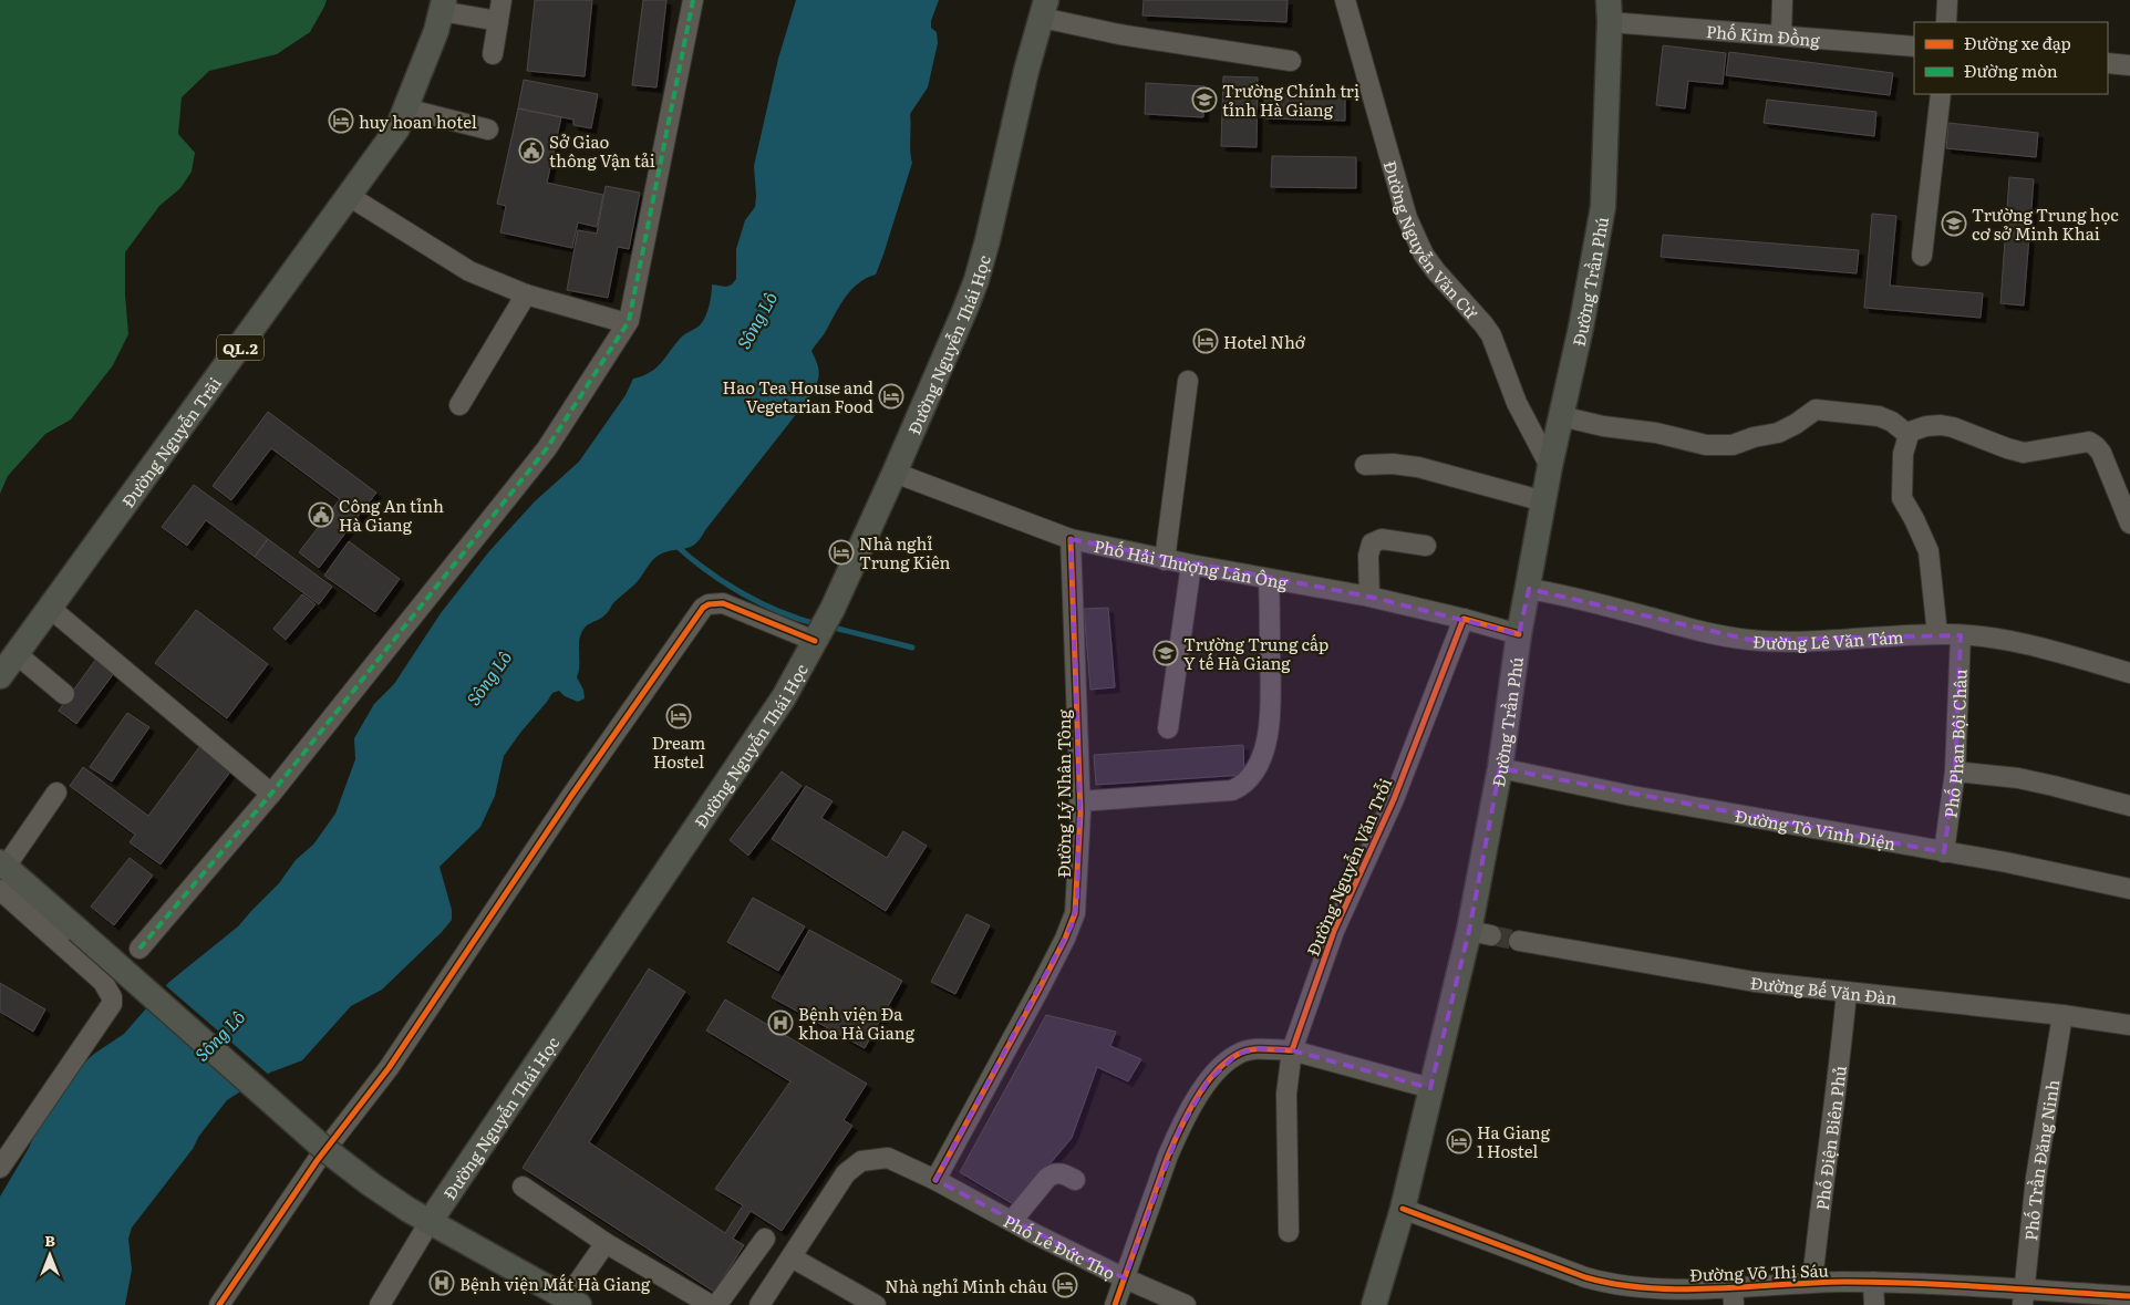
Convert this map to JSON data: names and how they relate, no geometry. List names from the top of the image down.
{
  "streets": {
    "main road": [
      "Đường Trần Phú",
      "Đường Nguyễn Thái Học",
      "QL.2",
      "Đường Nguyễn Trãi"
    ],
    "street": [
      "Phố Kim Đồng",
      "Đường Nguyễn Văn Cừ",
      "Phố Hải Thượng Lãn Ông",
      "Đường Lê Văn Tám",
      "Phố Phan Bội Châu",
      "Đường Lý Nhân Tông",
      "Đường Tô Vĩnh Diện",
      "Đường Nguyễn Văn Trỗi",
      "Đường Bế Văn Đàn",
      "Phố Điện Biên Phủ",
      "Phố Trần Đăng Ninh",
      "Phố Lê Đức Thọ",
      "Đường Võ Thị Sáu"
    ]
  },
  "crossings": [
    ["Phố Kim Đồng", "Đường Trần Phú"],
    ["Đường Nguyễn Văn Cừ", "Đường Trần Phú"],
    ["Đường Trần Phú", "Đường Lê Văn Tám"],
    ["Đường Trần Phú", "Đường Tô Vĩnh Diện"],
    ["Đường Trần Phú", "Đường Võ Thị Sáu"],
    ["Đường Nguyễn Thái Học", "Phố Hải Thượng Lãn Ông"],
    ["Phố Hải Thượng Lãn Ông", "Đường Lý Nhân Tông"],
    ["Phố Hải Thượng Lãn Ông", "Đường Nguyễn Văn Trỗi"],
    ["Đường Lê Văn Tám", "Phố Phan Bội Châu"],
    ["Phố Phan Bội Châu", "Đường Tô Vĩnh Diện"],
    ["Đường Lý Nhân Tông", "Phố Lê Đức Thọ"],
    ["Đường Bế Văn Đàn", "Phố Điện Biên Phủ"],
    ["Đường Bế Văn Đàn", "Phố Trần Đăng Ninh"],
    ["Phố Điện Biên Phủ", "Đường Võ Thị Sáu"],
    ["Phố Trần Đăng Ninh", "Đường Võ Thị Sáu"]
  ],
  "water": ["Sông Lô"],
  "places": {
    "school or university": ["Trường Chính trị tỉnh Hà Giang", "Trường Trung học cơ sở Minh Khai", "Trường Trung cấp Y tế Hà Giang"],
    "hotel": [
      "huy hoan hotel",
      "Hotel Nhớ",
      "Hao Tea House and Vegetarian Food",
      "Nhà nghỉ Trung Kiên",
      "Dream Hostel",
      "Ha Giang 1 Hostel",
      "Nhà nghỉ Minh châu"
    ],
    "public building": ["Sở Giao thông Vận tải", "Công An tỉnh Hà Giang"],
    "hospital": ["Bệnh viện Đa khoa Hà Giang", "Bệnh viện Mắt Hà Giang"]
  },
  "legend": ["Đường xe đạp", "Đường mòn"],
  "north": "top"
}
